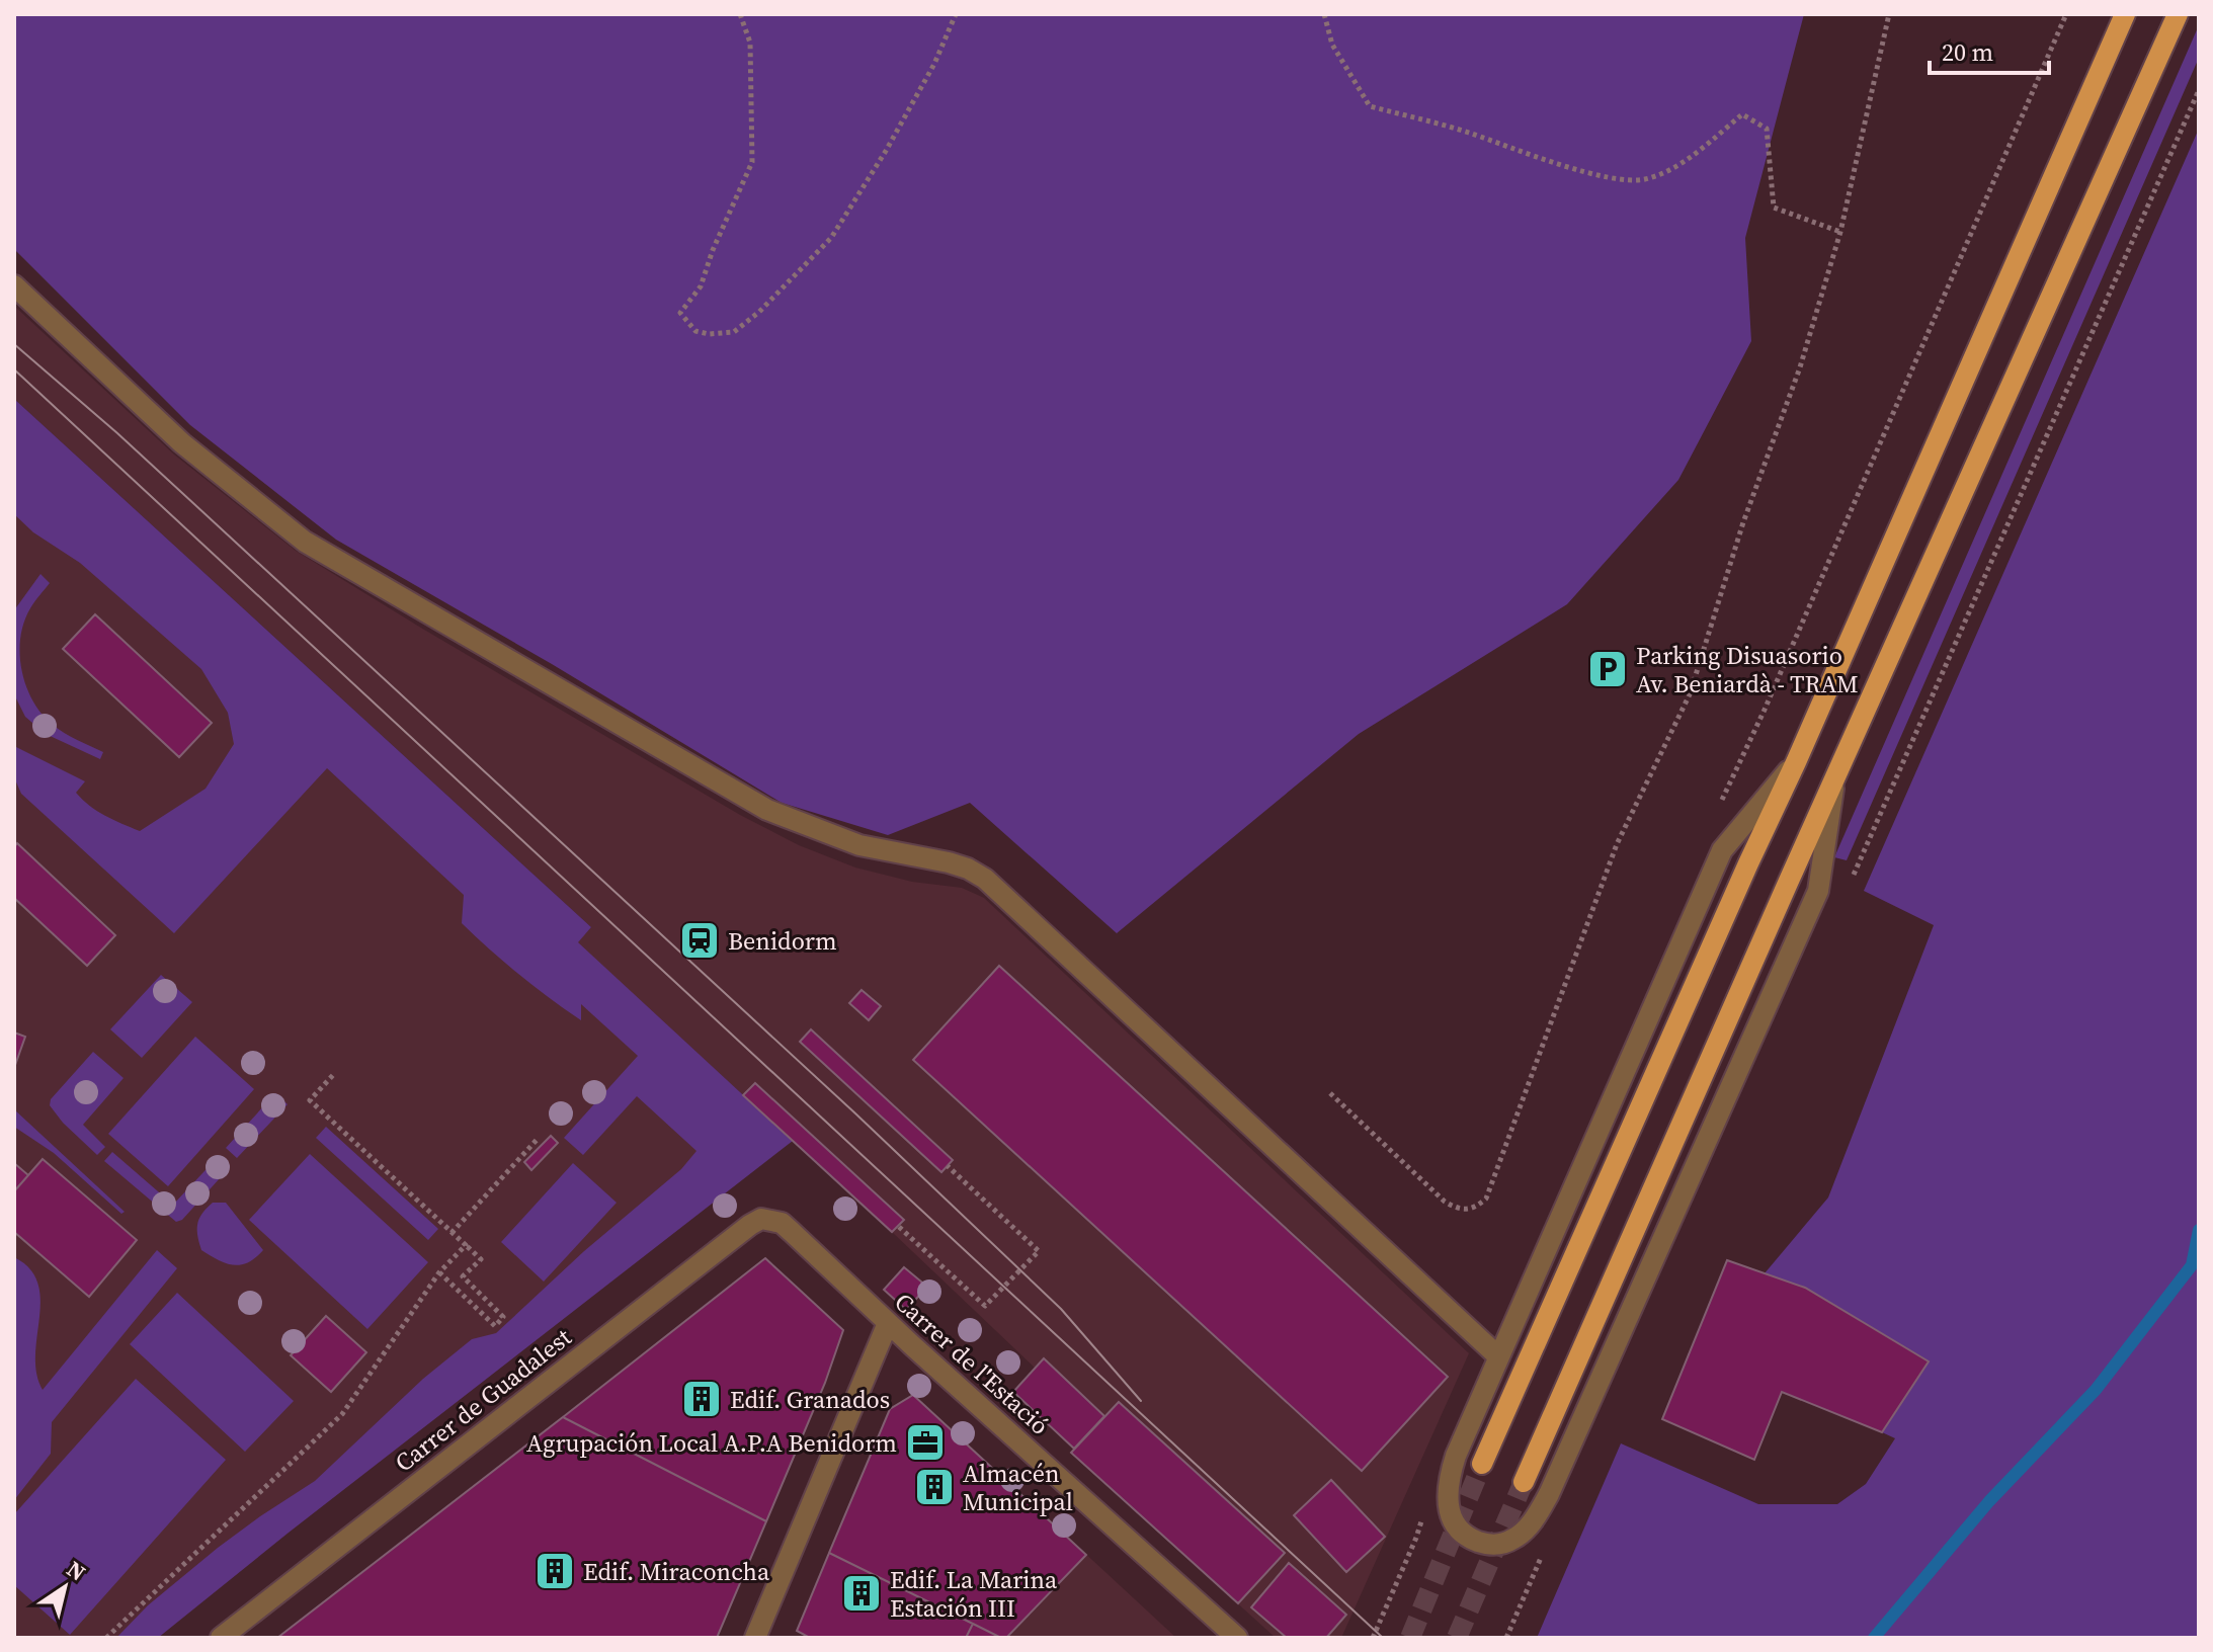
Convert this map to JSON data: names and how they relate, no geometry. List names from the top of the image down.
{
  "streets": {
    "street": ["Carrer de l'Estació", "Carrer de Guadalest"]
  },
  "crossings": [
    ["Carrer de l'Estació", "Carrer de Guadalest"]
  ],
  "places": {
    "parking": ["Parking Disuasorio Av. Beniardà - TRAM"],
    "station": ["Benidorm"],
    "building": [
      "Edif. Granados",
      "Almacén Municipal",
      "Edif. Miraconcha",
      "Edif. La Marina Estación III"
    ],
    "office": ["Agrupación Local A.P.A Benidorm"]
  },
  "scale_bar": "20 m",
  "north": "top right"
}
